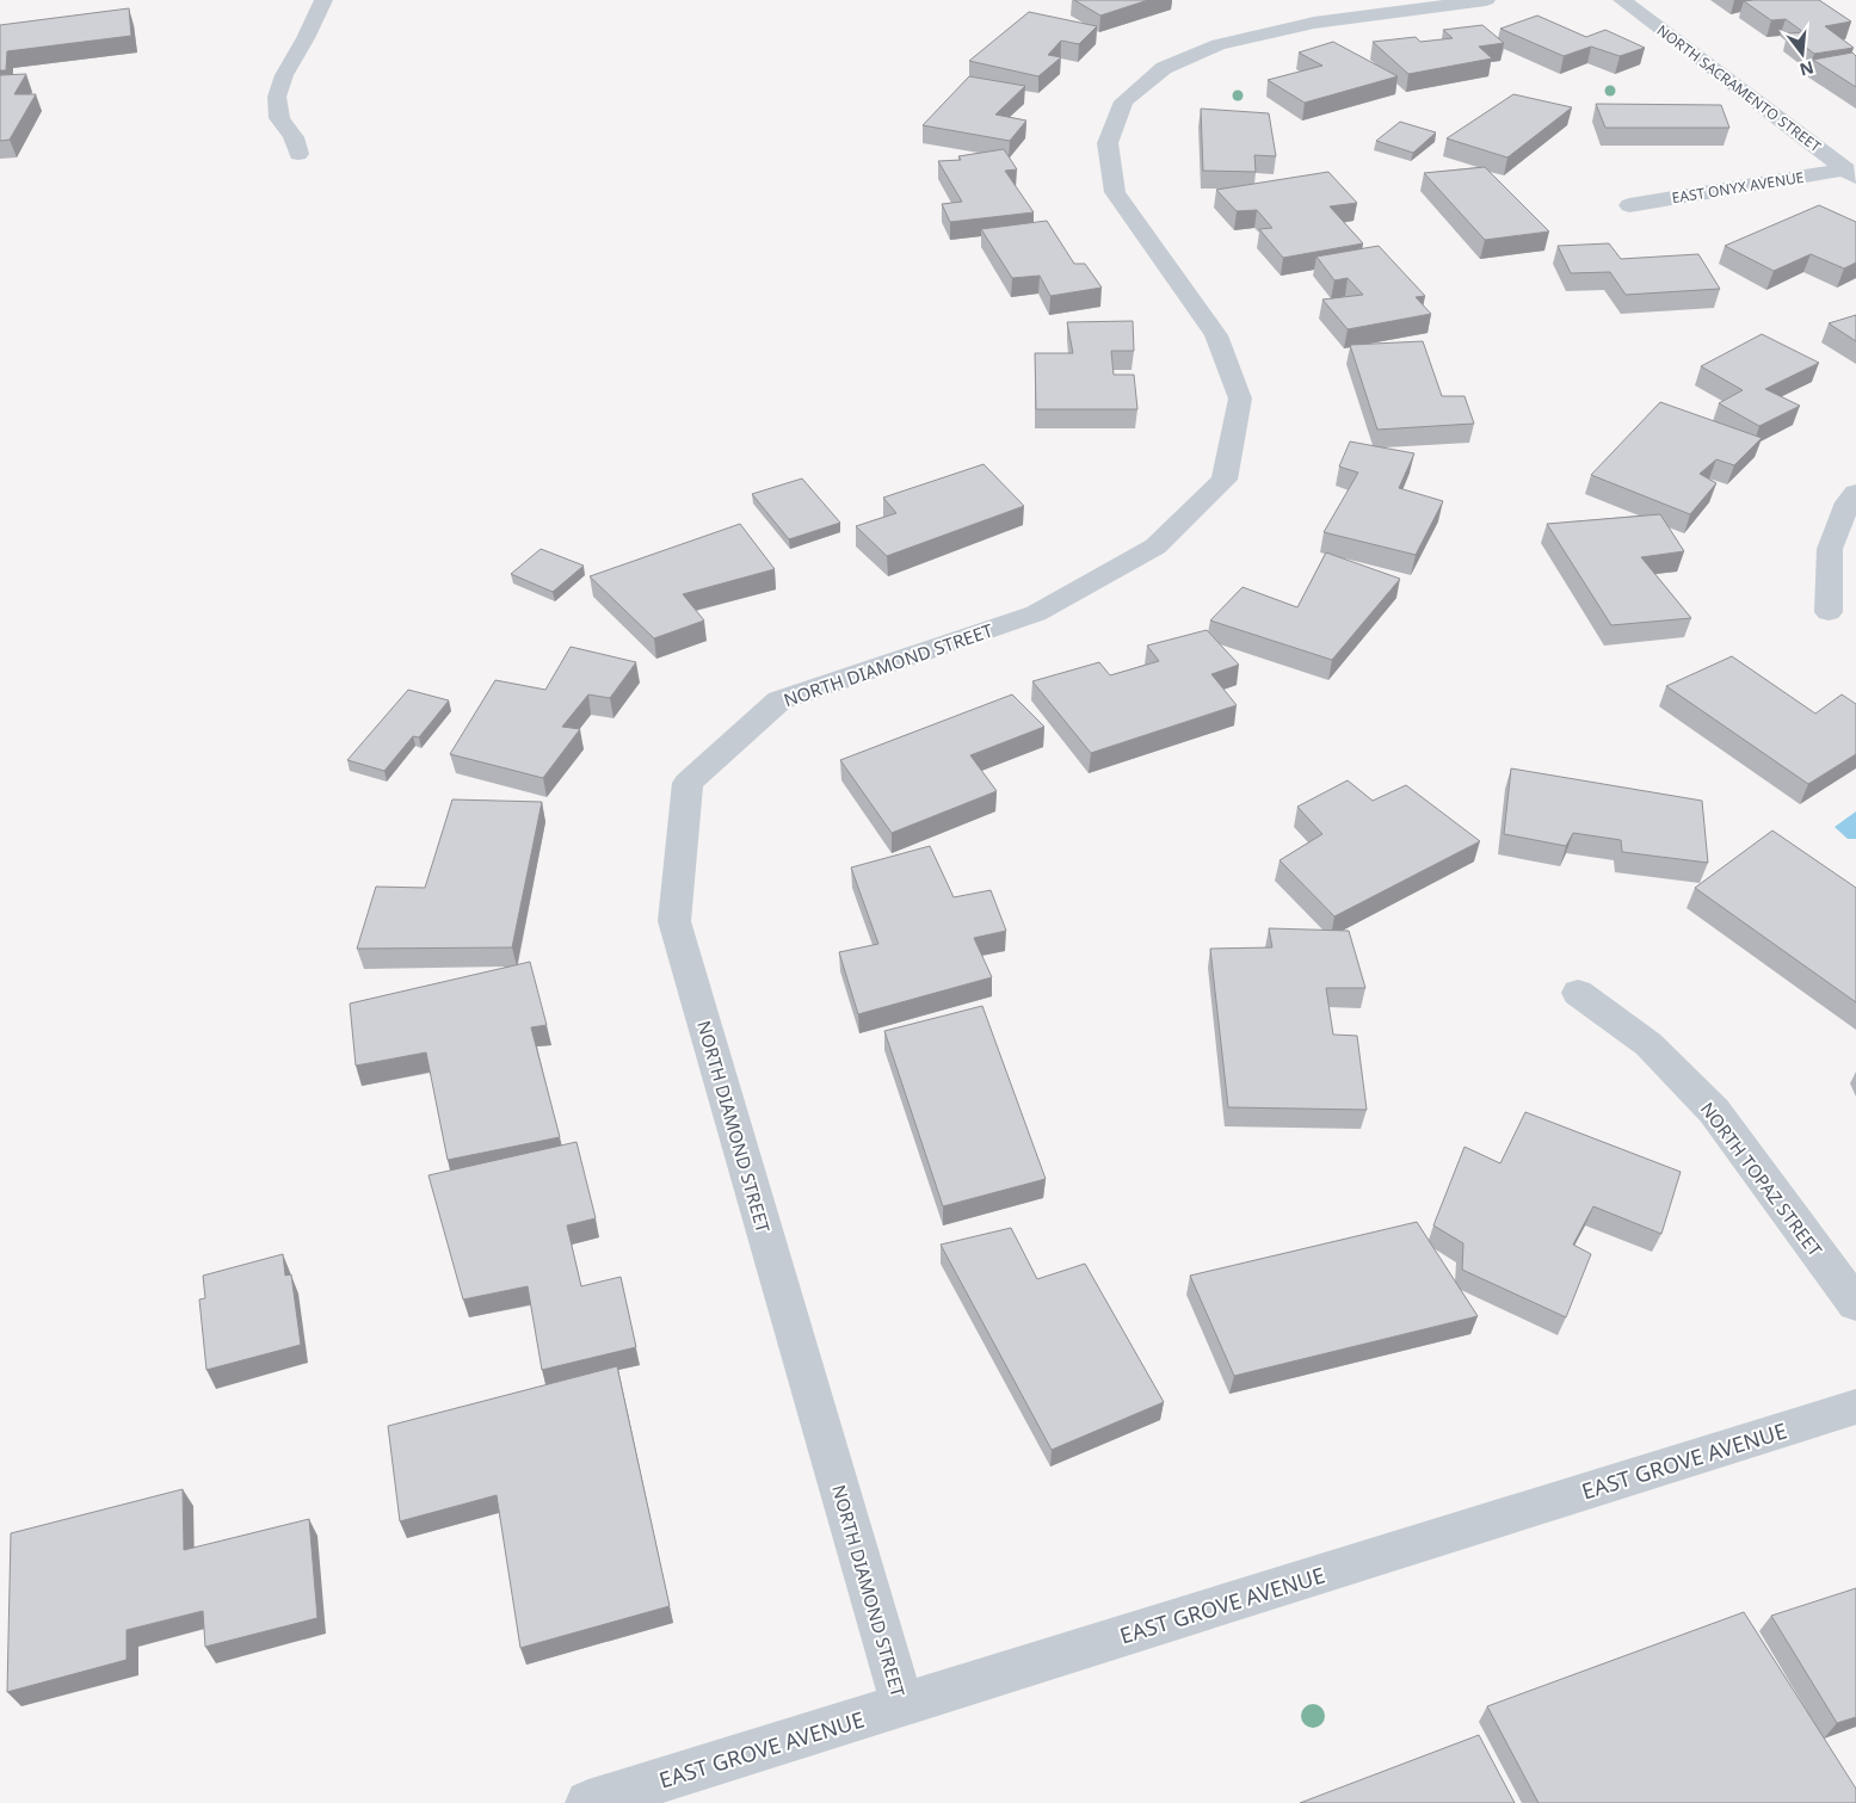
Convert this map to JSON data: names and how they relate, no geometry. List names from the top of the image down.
{
  "streets": {
    "street": [
      "NORTH SACRAMENTO STREET",
      "EAST ONYX AVENUE",
      "NORTH DIAMOND STREET",
      "NORTH TOPAZ STREET",
      "EAST GROVE AVENUE"
    ]
  },
  "crossings": [
    ["NORTH SACRAMENTO STREET", "EAST ONYX AVENUE"],
    ["NORTH DIAMOND STREET", "EAST GROVE AVENUE"]
  ],
  "north": "bottom"
}
